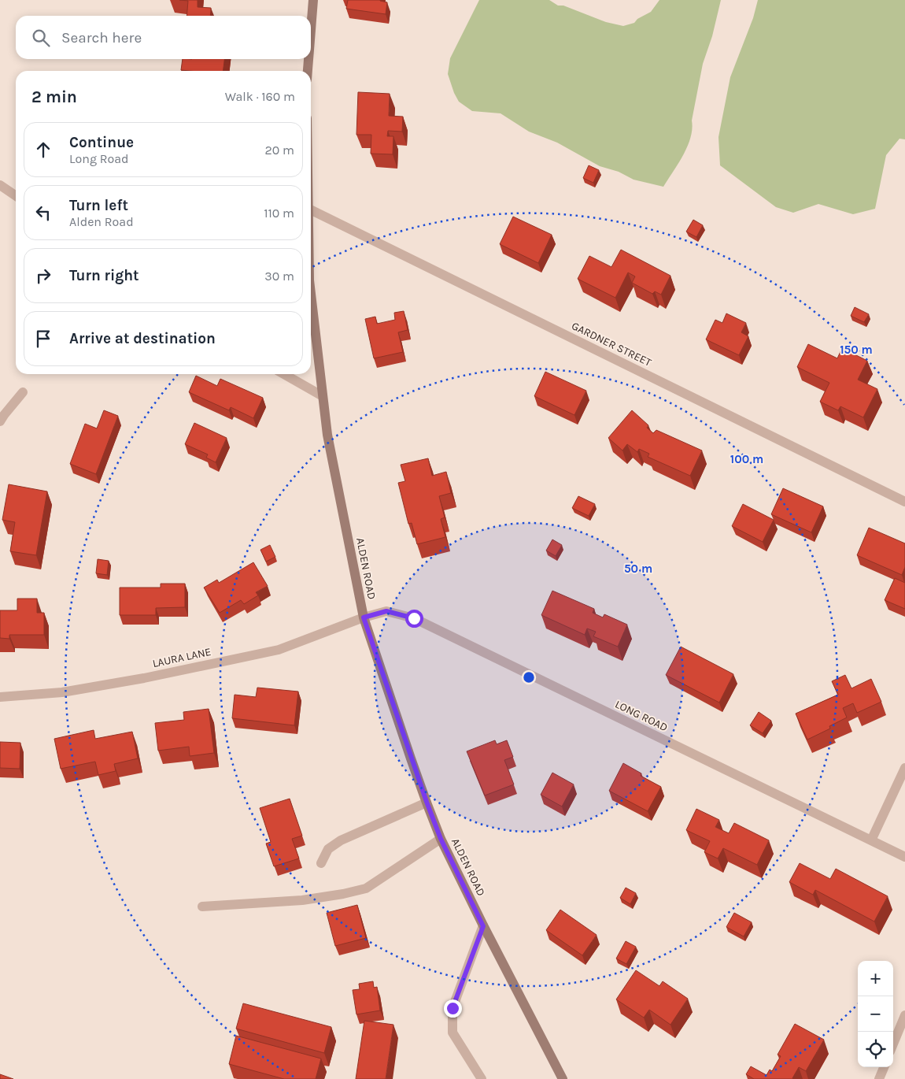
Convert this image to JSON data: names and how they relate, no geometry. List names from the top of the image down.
{
  "streets": {
    "main road": ["ALDEN ROAD"],
    "street": ["GARDNER STREET", "LAURA LANE", "LONG ROAD"]
  },
  "crossings": [
    ["ALDEN ROAD", "LAURA LANE"],
    ["ALDEN ROAD", "LONG ROAD"],
    ["LAURA LANE", "LONG ROAD"]
  ],
  "page": {
    "search": "Search here",
    "heading": ["2 min", "Walk · 160 m"],
    "list": [
      ["Continue", "Long Road", "20 m"],
      ["Turn left", "Alden Road", "110 m"],
      ["Turn right", "30 m"],
      "Arrive at destination"
    ],
    "map_buttons": ["+", "−"]
  },
  "rings": ["150 m", "100 m", "50 m"]
}
